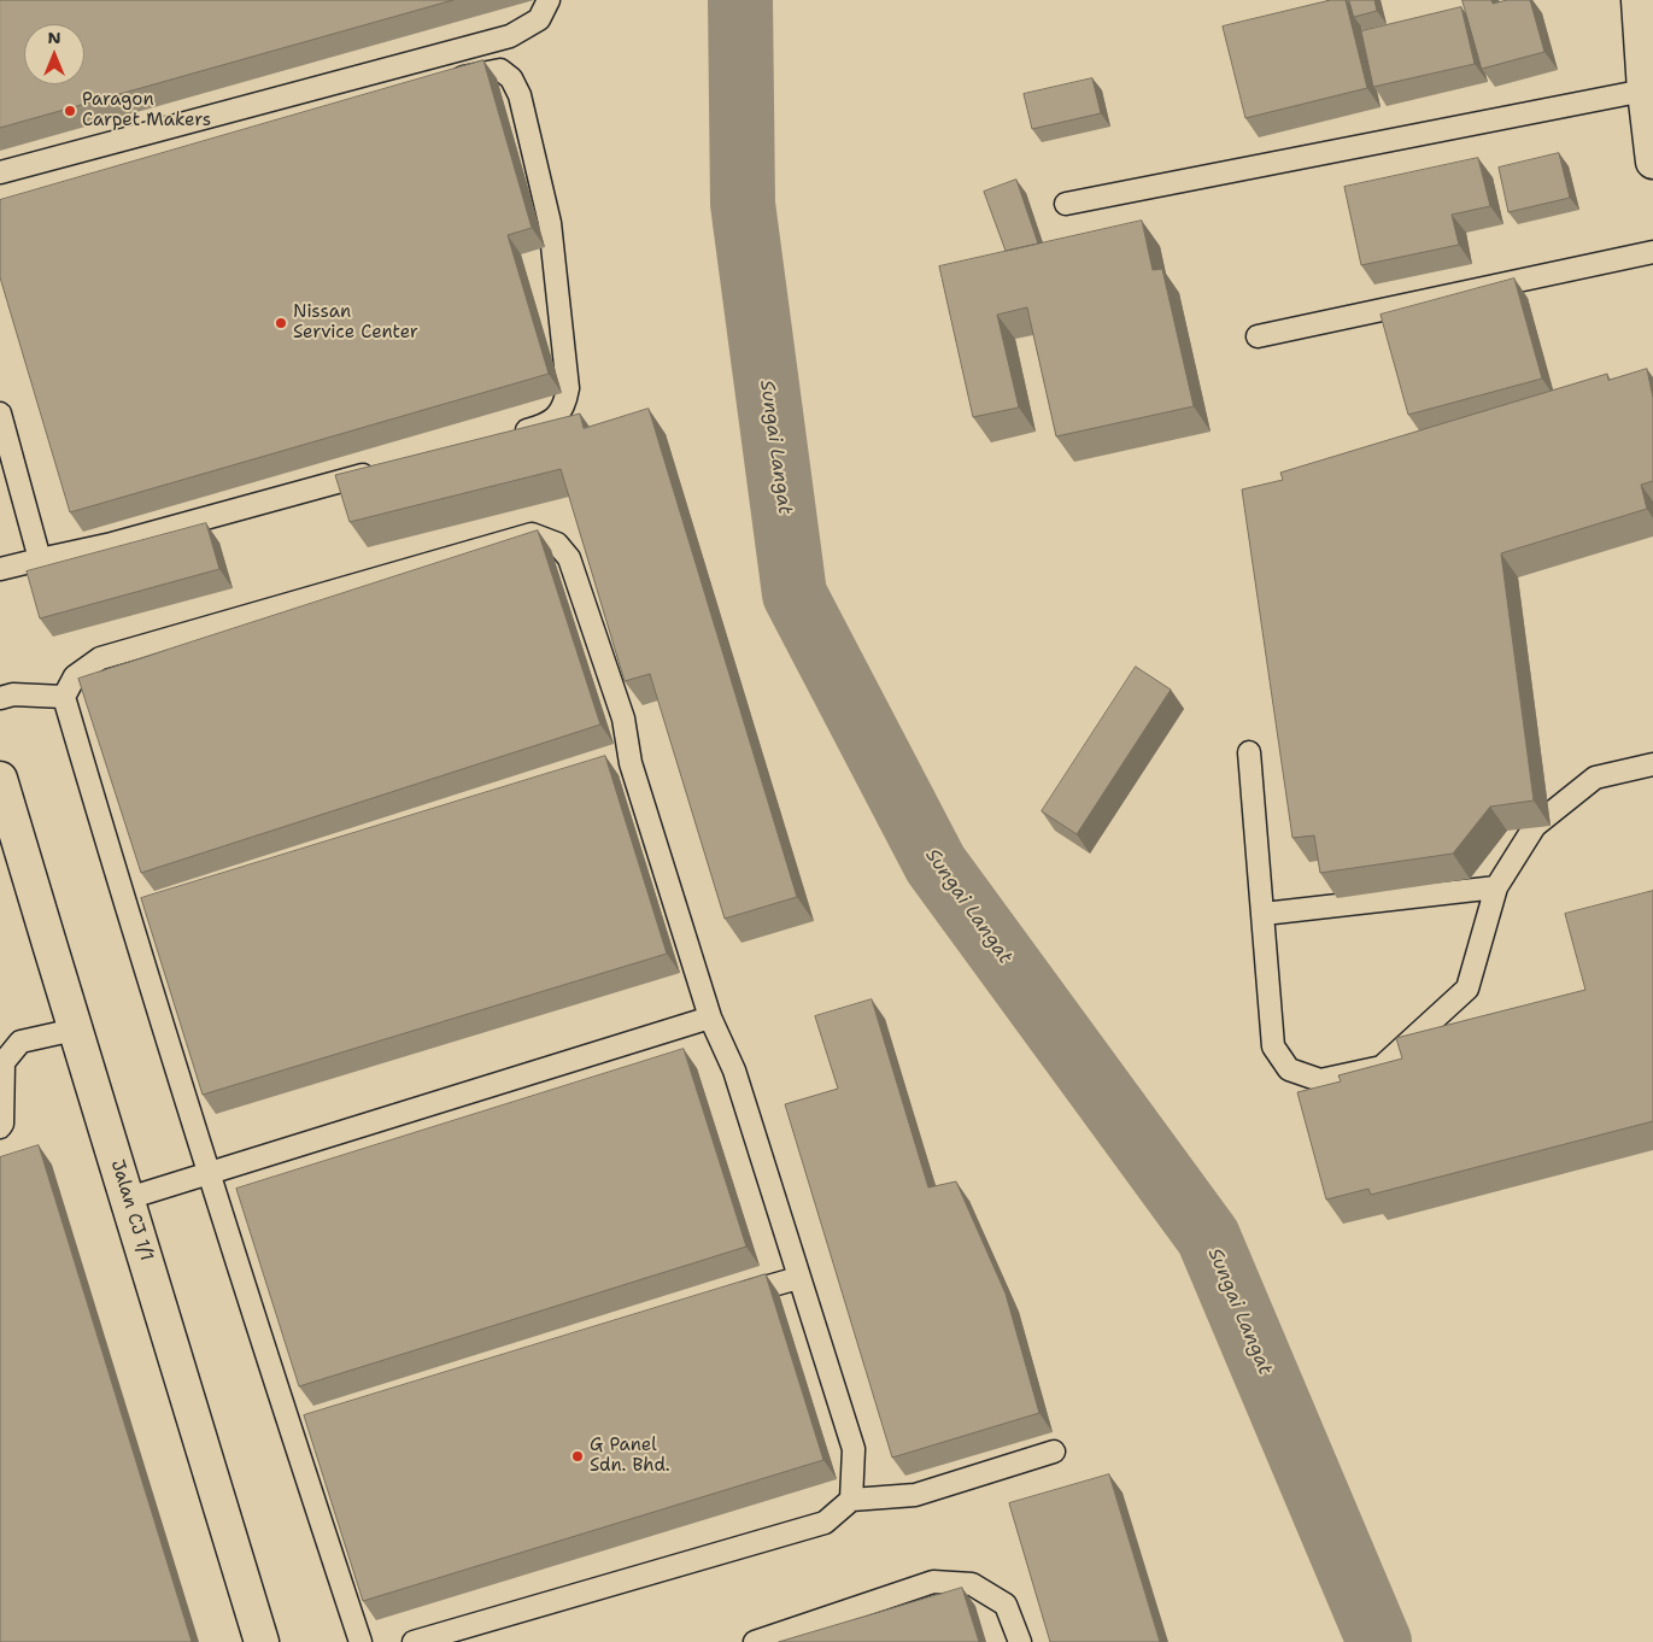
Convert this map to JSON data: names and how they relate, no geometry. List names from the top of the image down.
{
  "streets": {
    "street": ["Jalan CJ 1/1"]
  },
  "water": ["Sungai Langat"],
  "places": ["Paragon Carpet Makers", "Nissan Service Center", "G Panel Sdn. Bhd."],
  "north": "top"
}
